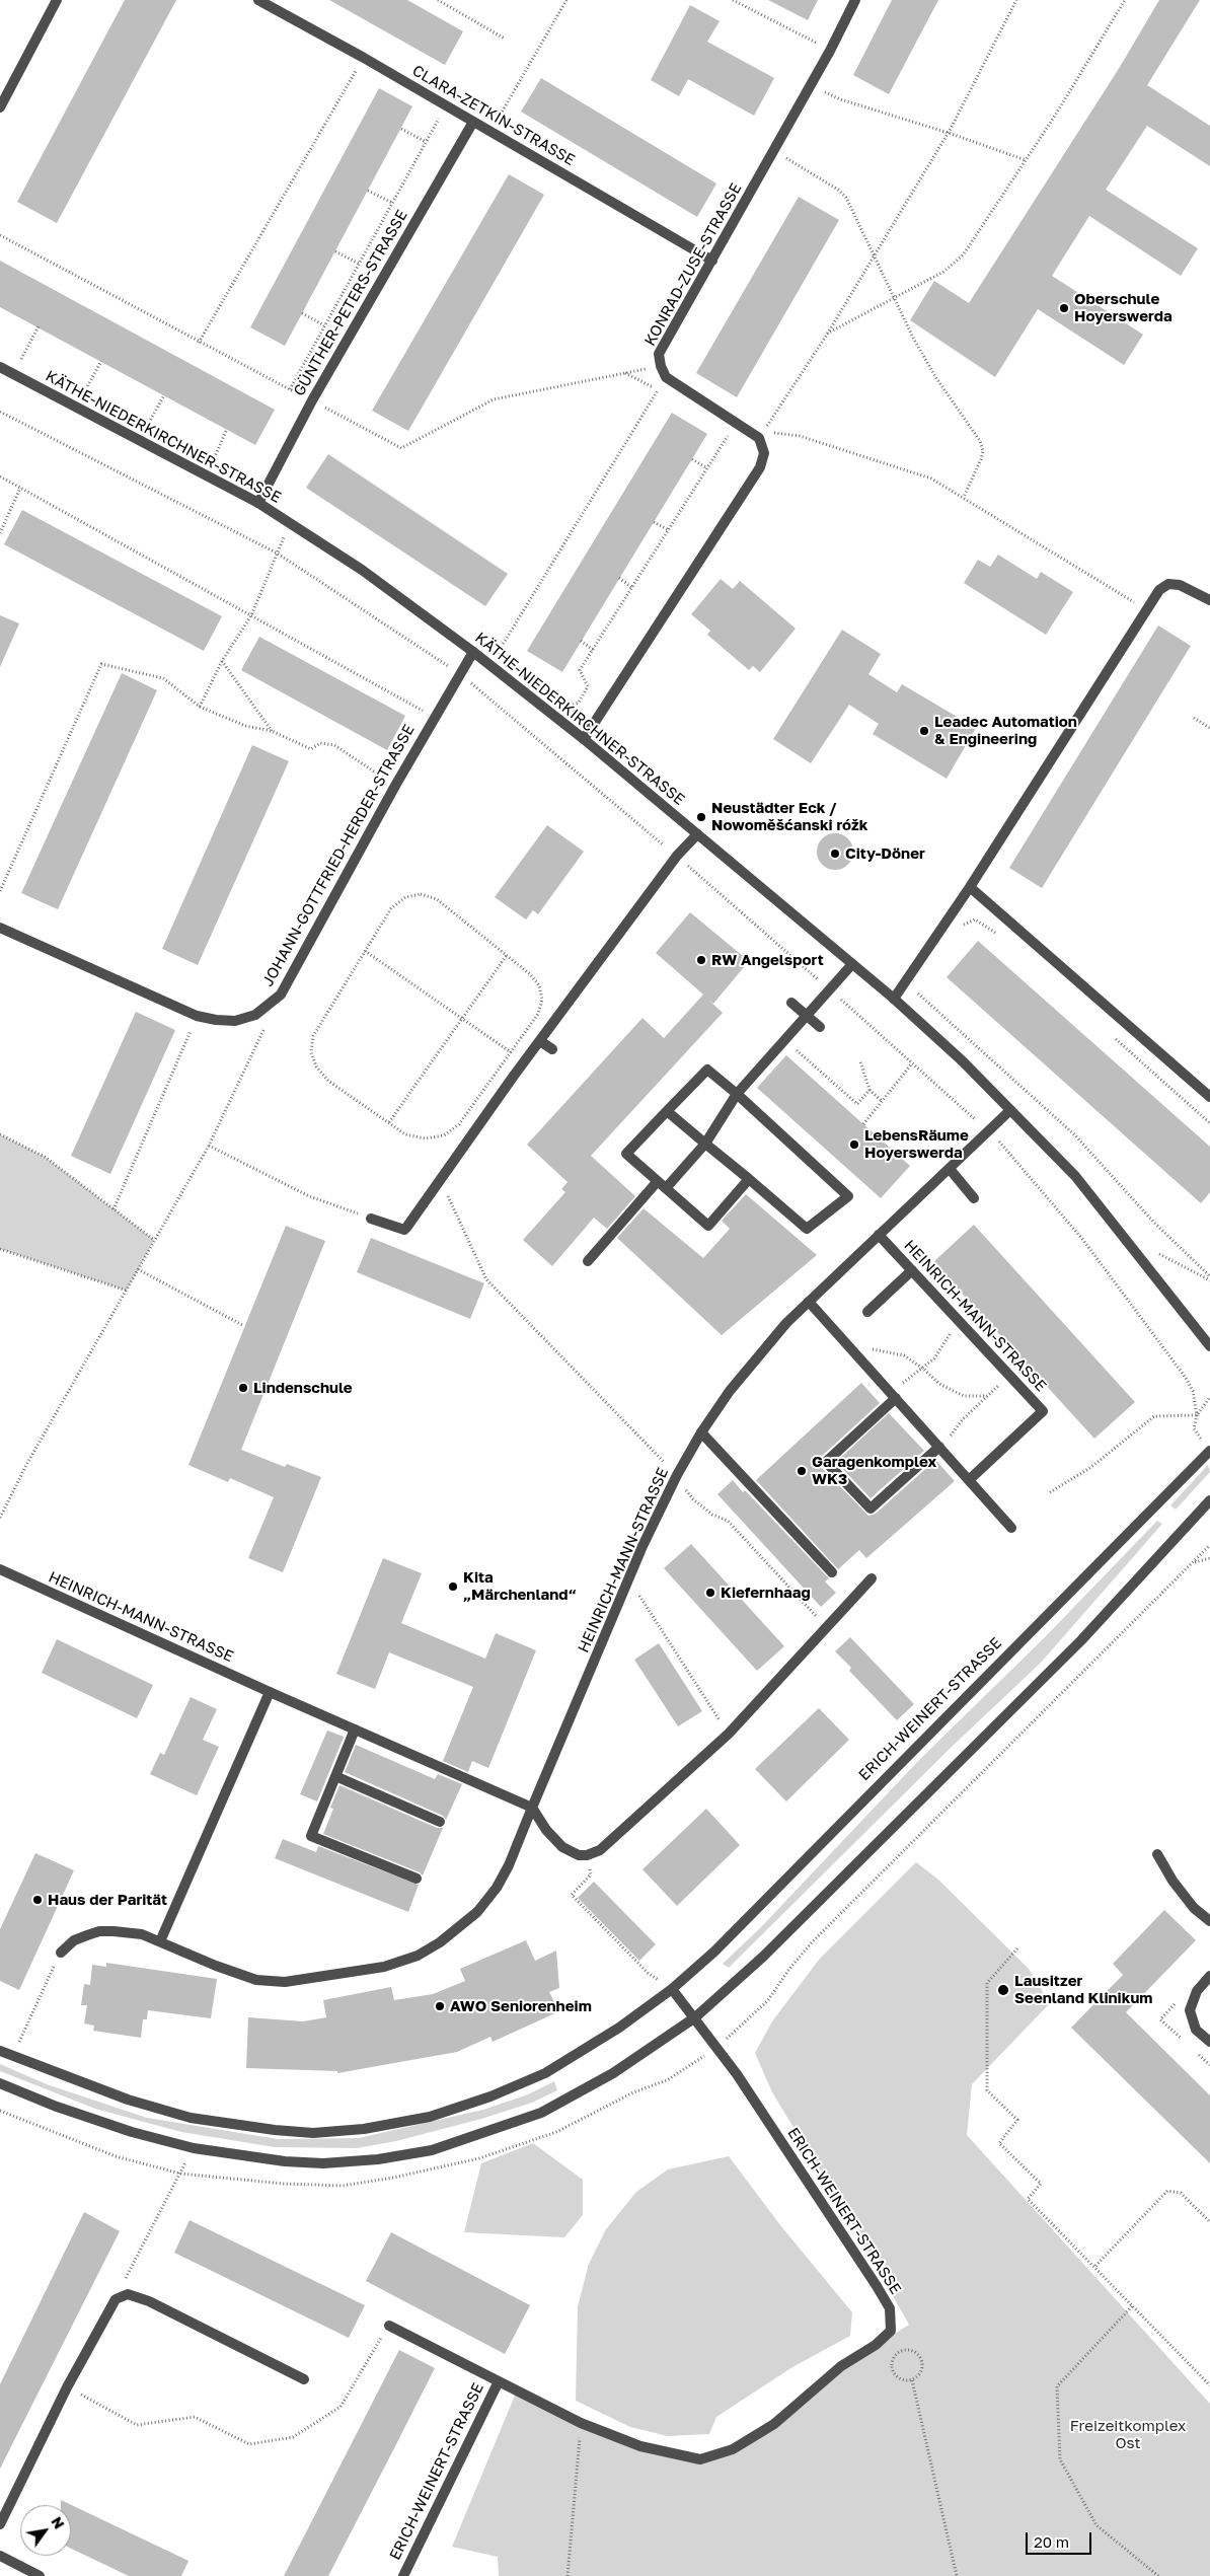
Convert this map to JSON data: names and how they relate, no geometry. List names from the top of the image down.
{
  "streets": {
    "street": [
      "CLARA-ZETKIN-STRASSE",
      "KONRAD-ZUSE-STRASSE",
      "GÜNTHER-PETERS-STRASSE",
      "KÄTHE-NIEDERKIRCHNER-STRASSE",
      "JOHANN-GOTTFRIED-HERDER-STRASSE",
      "HEINRICH-MANN-STRASSE",
      "ERICH-WEINERT-STRASSE"
    ]
  },
  "crossings": [
    ["CLARA-ZETKIN-STRASSE", "KONRAD-ZUSE-STRASSE"],
    ["CLARA-ZETKIN-STRASSE", "GÜNTHER-PETERS-STRASSE"],
    ["GÜNTHER-PETERS-STRASSE", "KÄTHE-NIEDERKIRCHNER-STRASSE"],
    ["KÄTHE-NIEDERKIRCHNER-STRASSE", "JOHANN-GOTTFRIED-HERDER-STRASSE"],
    ["KÄTHE-NIEDERKIRCHNER-STRASSE", "HEINRICH-MANN-STRASSE"]
  ],
  "parks": ["Freizeitkomplex Ost"],
  "places": [
    "Oberschule Hoyerswerda",
    "Leadec Automation & Engineering",
    "Neustädter Eck / Nowoměšćanski róžk",
    "City-Döner",
    "RW Angelsport",
    "LebensRäume Hoyerswerda",
    "Lindenschule",
    "Garagenkomplex WK3",
    "Kita „Märchenland“",
    "Kiefernhaag",
    "Haus der Parität",
    "Lausitzer Seenland Klinikum",
    "AWO Seniorenheim"
  ],
  "scale_bar": "20 m",
  "north": "top right"
}
